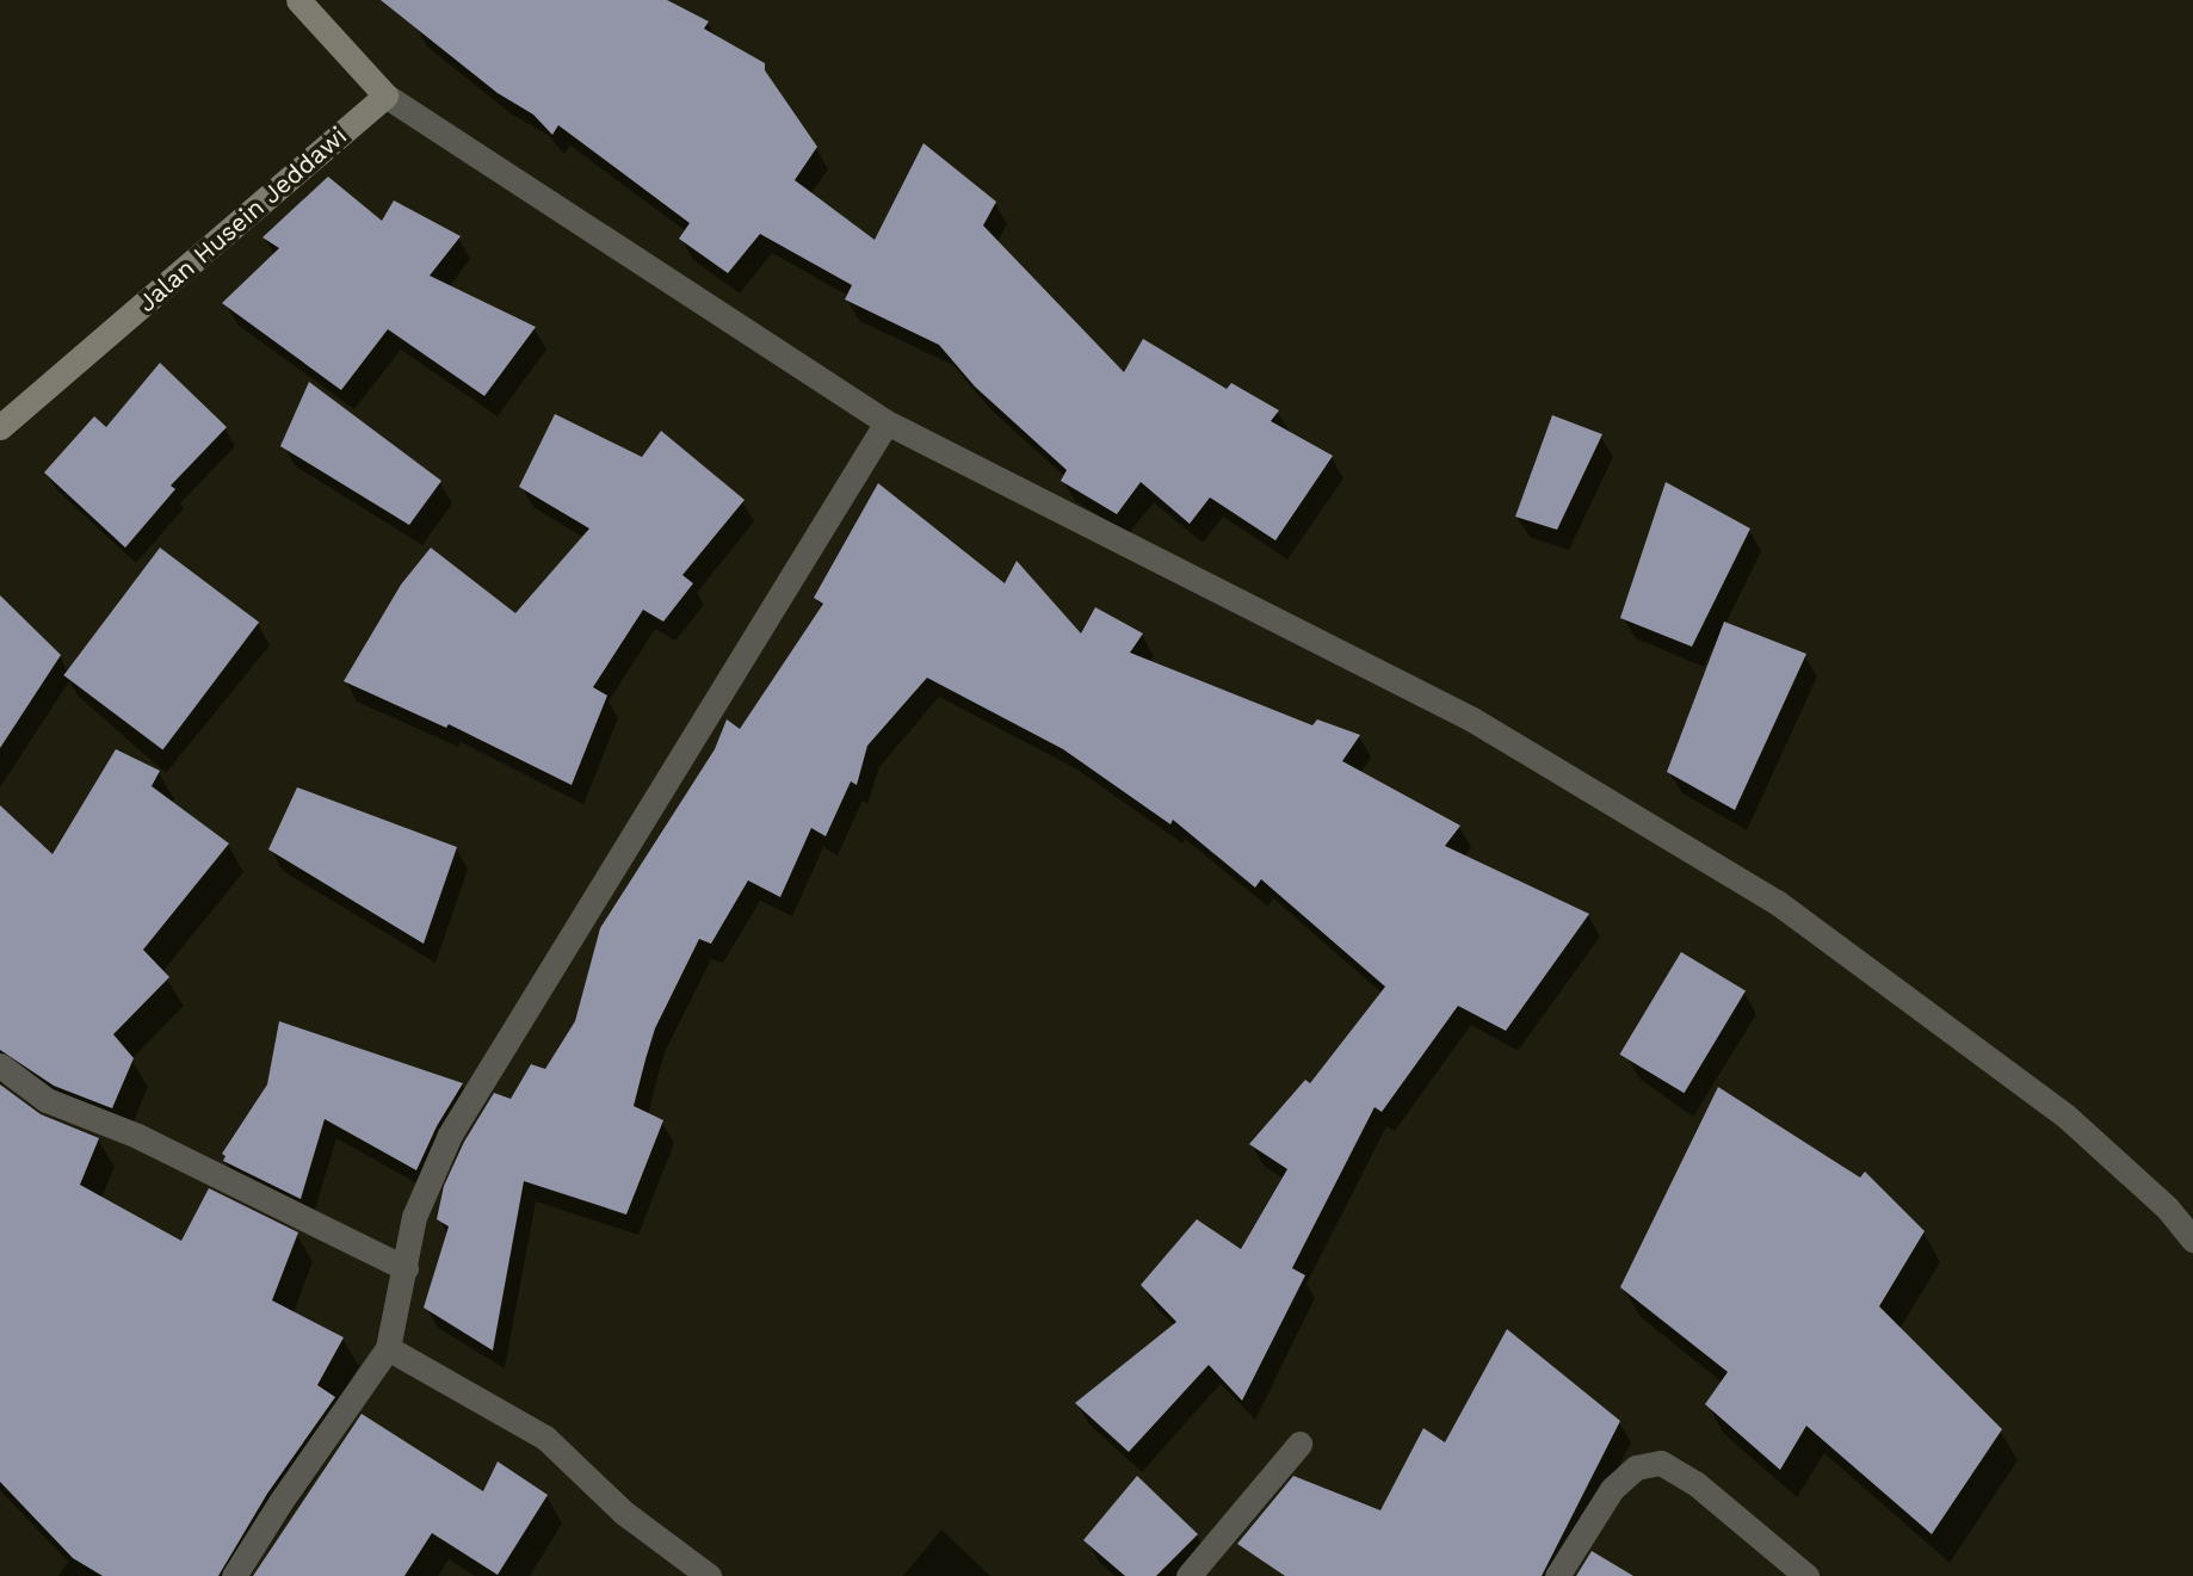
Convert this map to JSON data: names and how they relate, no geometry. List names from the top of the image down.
{
  "streets": {
    "street": ["Jalan Husein Jeddawi"]
  }
}
